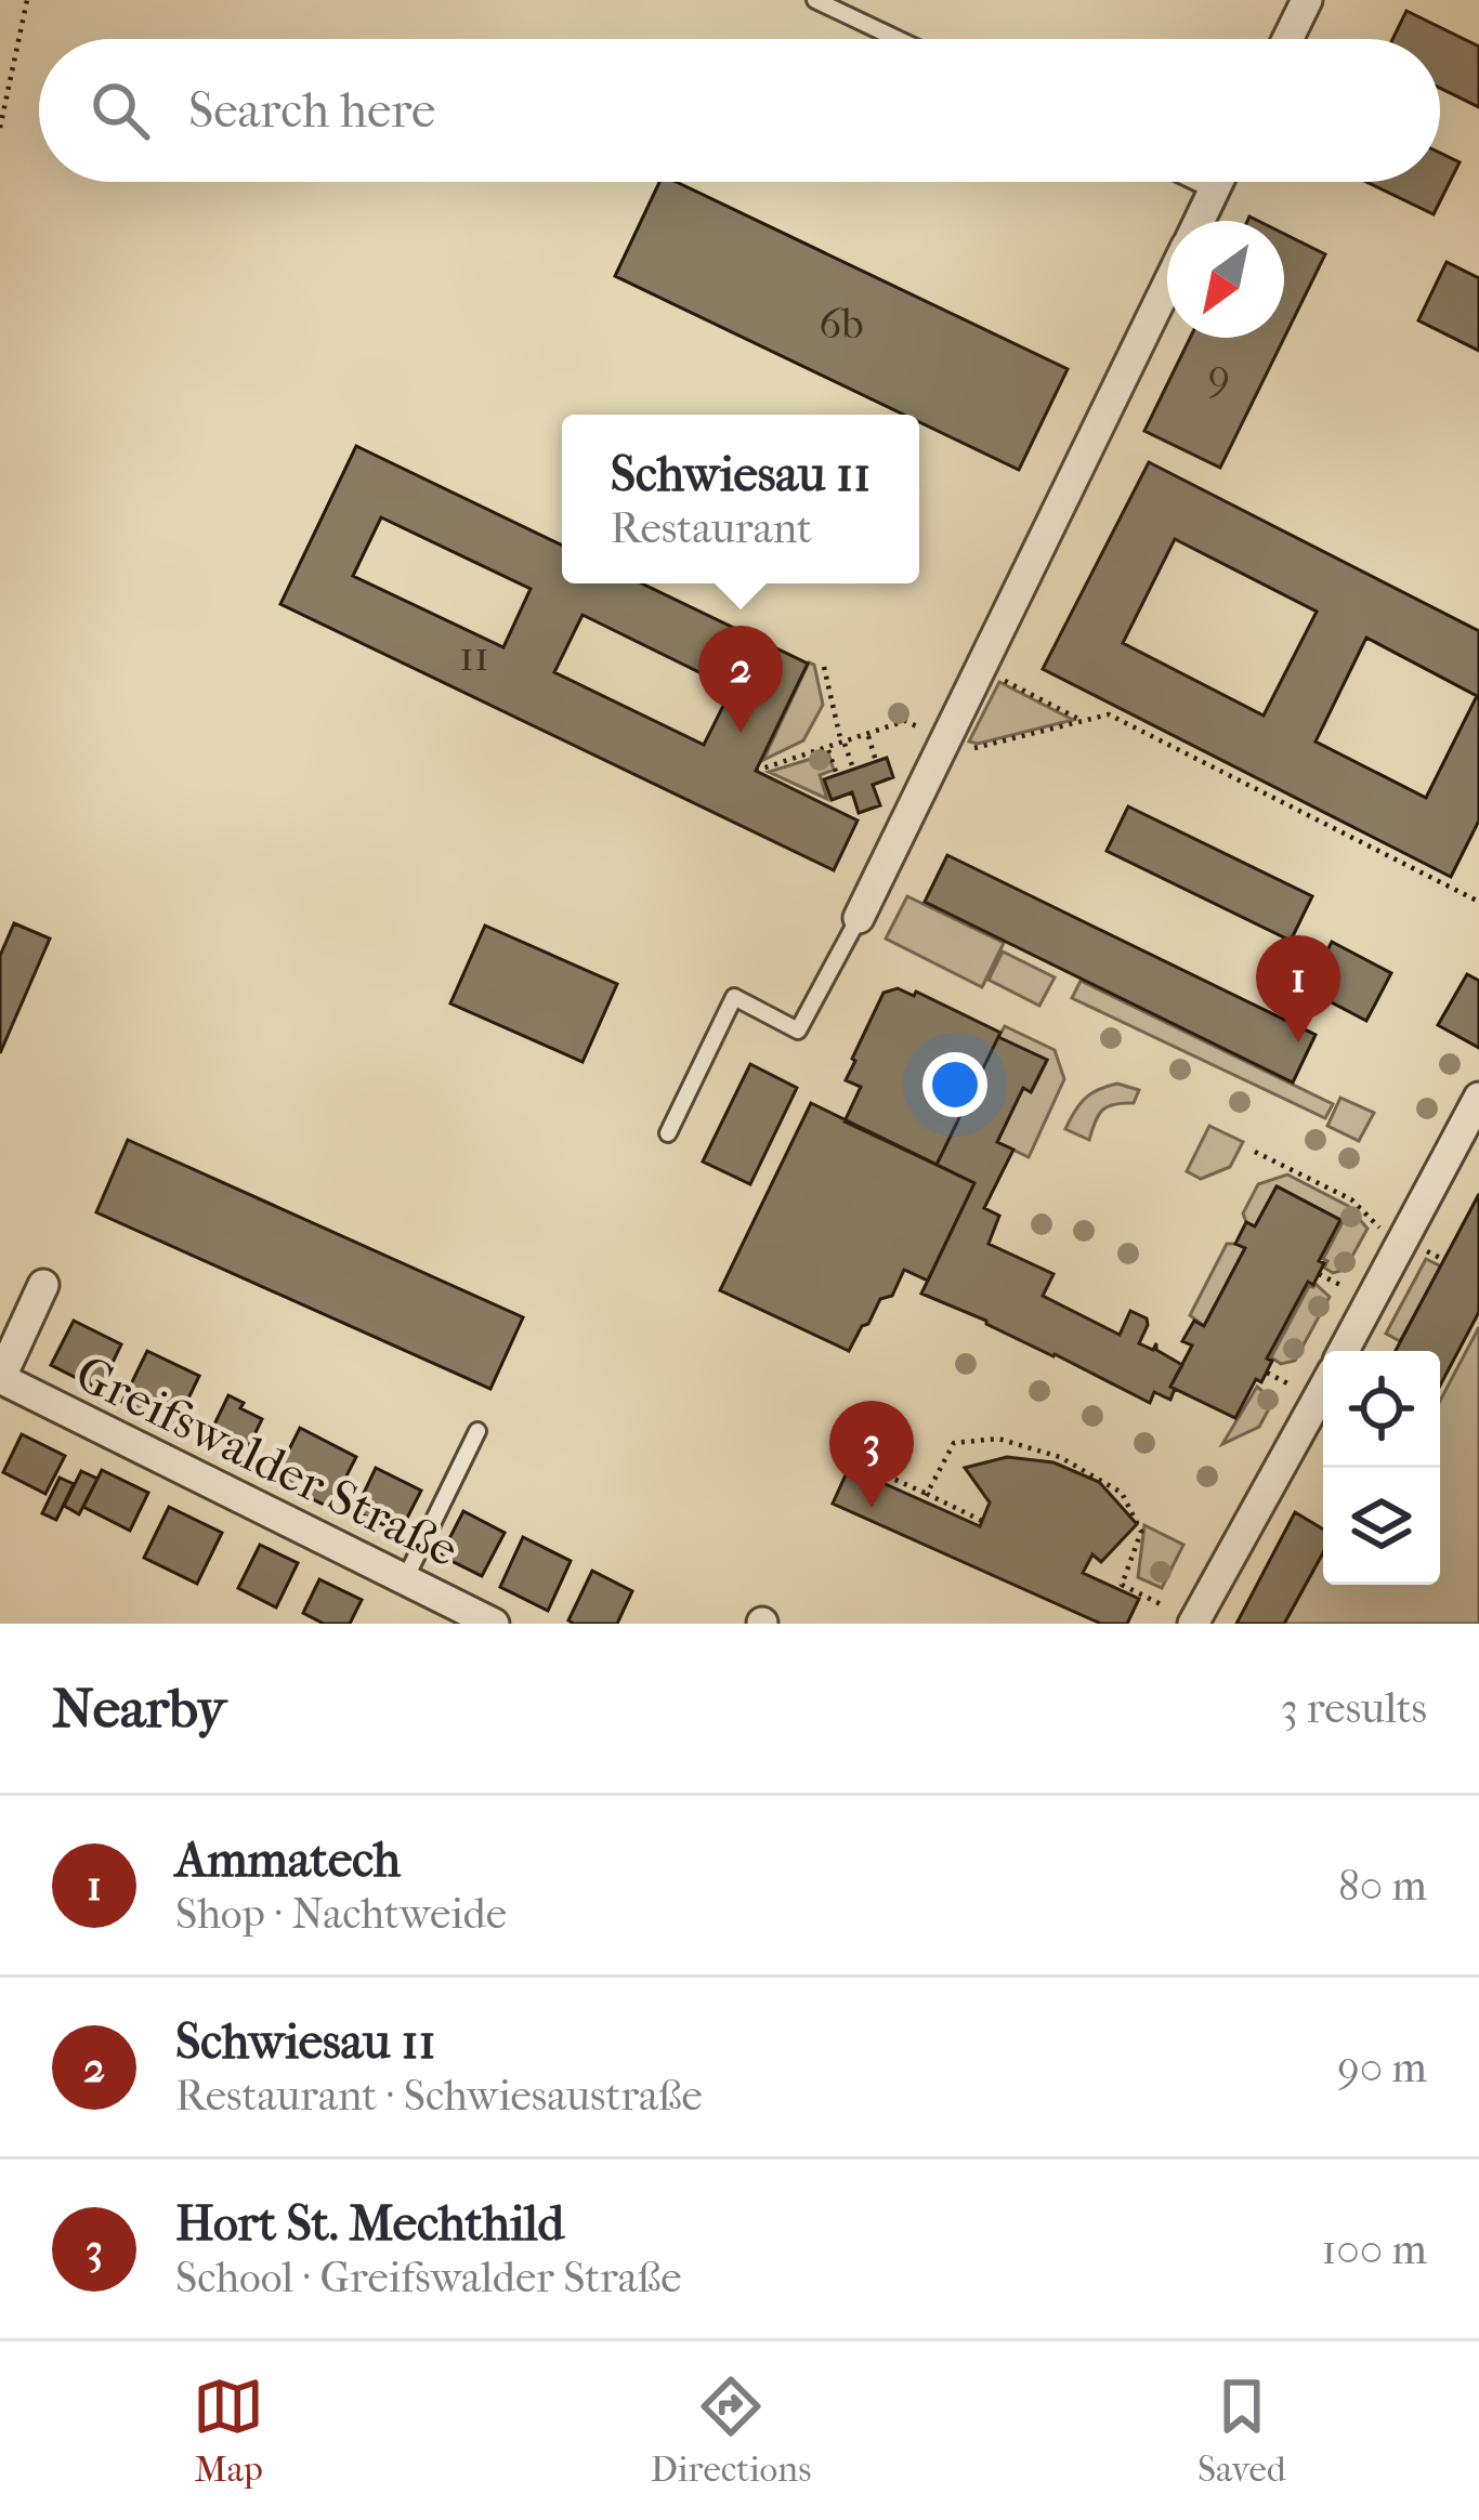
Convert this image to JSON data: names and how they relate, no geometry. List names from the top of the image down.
{
  "streets": {
    "street": ["Greifswalder Straße"]
  },
  "house_numbers": ["6b", "9", "11"],
  "north": "bottom left",
  "page": {
    "search": "Search here",
    "popup": ["Schwiesau 11", "Restaurant"],
    "pins": ["2", "1", "3"],
    "heading": ["Nearby", "3 results"],
    "list": [
      {
        "mark": "1",
        "name": "Ammatech",
        "note": "Shop · Nachtweide",
        "value": "80 m"
      },
      {
        "mark": "2",
        "name": "Schwiesau 11",
        "note": "Restaurant · Schwiesaustraße",
        "value": "90 m"
      },
      {
        "mark": "3",
        "name": "Hort St. Mechthild",
        "note": "School · Greifswalder Straße",
        "value": "100 m"
      }
    ],
    "nav": ["Map", "Directions", "Saved"]
  }
}
